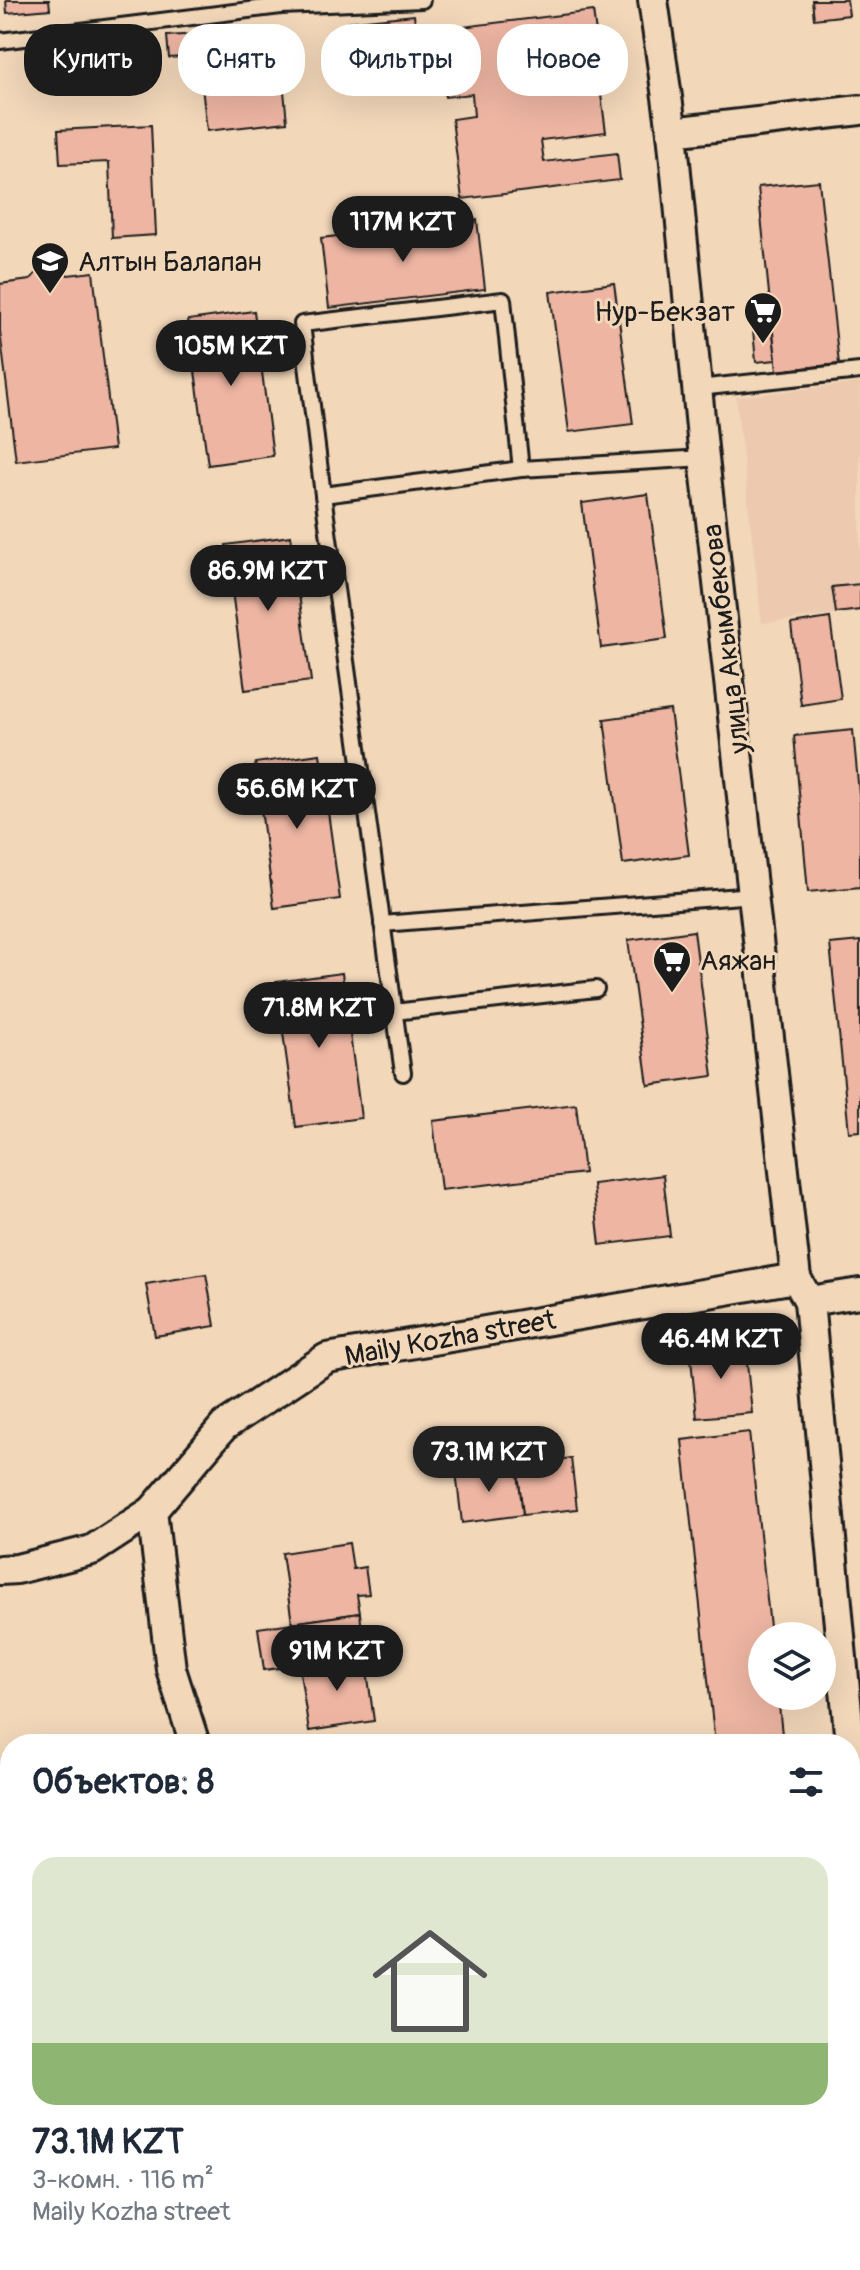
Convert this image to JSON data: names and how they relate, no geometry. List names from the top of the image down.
{
  "streets": {
    "street": ["улица Акымбекова", "Maily Kozha street"]
  },
  "crossings": [
    ["улица Акымбекова", "Maily Kozha street"]
  ],
  "places": {
    "school or university": ["Алтын Балапан"],
    "supermarket": ["Нур-Бекзат", "Аяжан"]
  },
  "page": {
    "chip": [
      "Купить",
      "Снять",
      "Фильтры",
      "Новое"
    ],
    "price": [
      "117M KZT",
      "105M KZT",
      "86.9M KZT",
      "56.6M KZT",
      "71.8M KZT",
      "46.4M KZT",
      "73.1M KZT",
      "91M KZT"
    ],
    "heading": "Объектов: 8",
    "list": [
      {
        "name": "73.1M KZT",
        "note": "3-комн. · 116 m² · Maily Kozha street"
      }
    ]
  }
}
